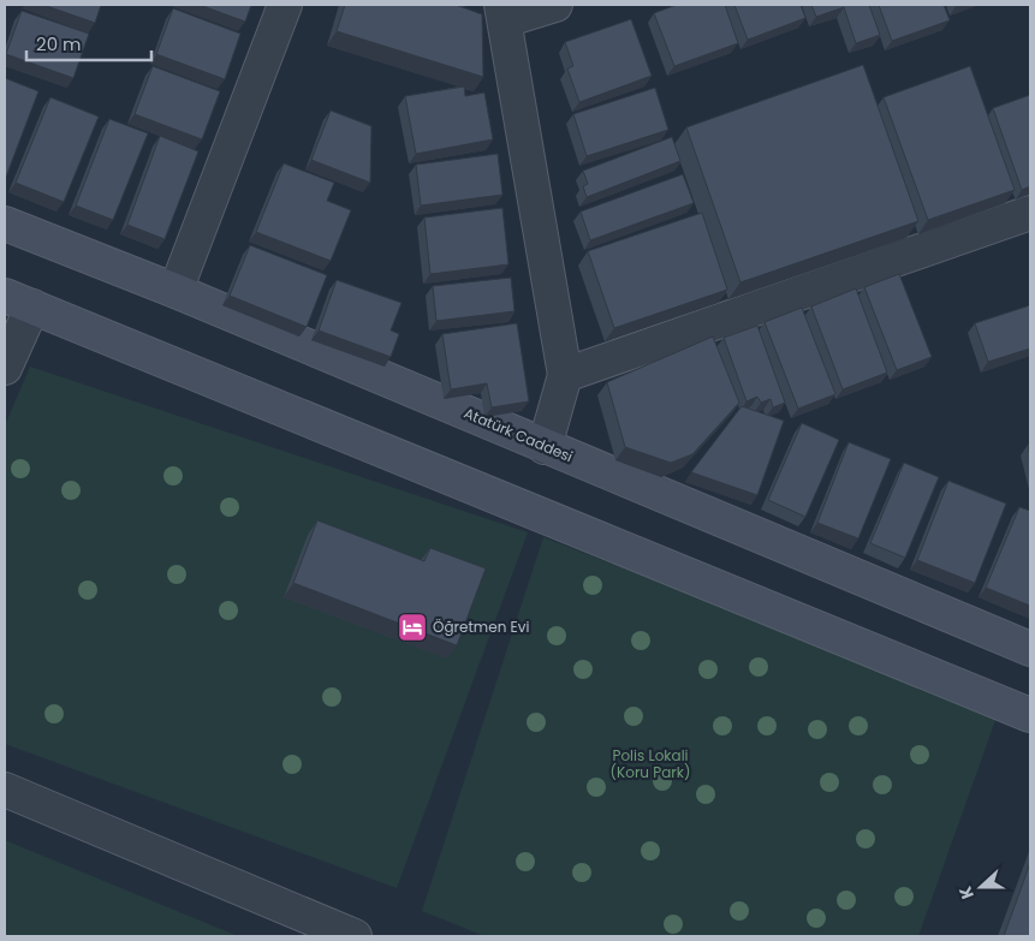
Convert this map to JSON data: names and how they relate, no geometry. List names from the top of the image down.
{
  "streets": {
    "main road": ["Atatürk Caddesi"]
  },
  "parks": ["Polis Lokali (Koru Park)"],
  "places": {
    "hotel": ["Öğretmen Evi"]
  },
  "scale_bar": "20 m",
  "north": "left"
}
